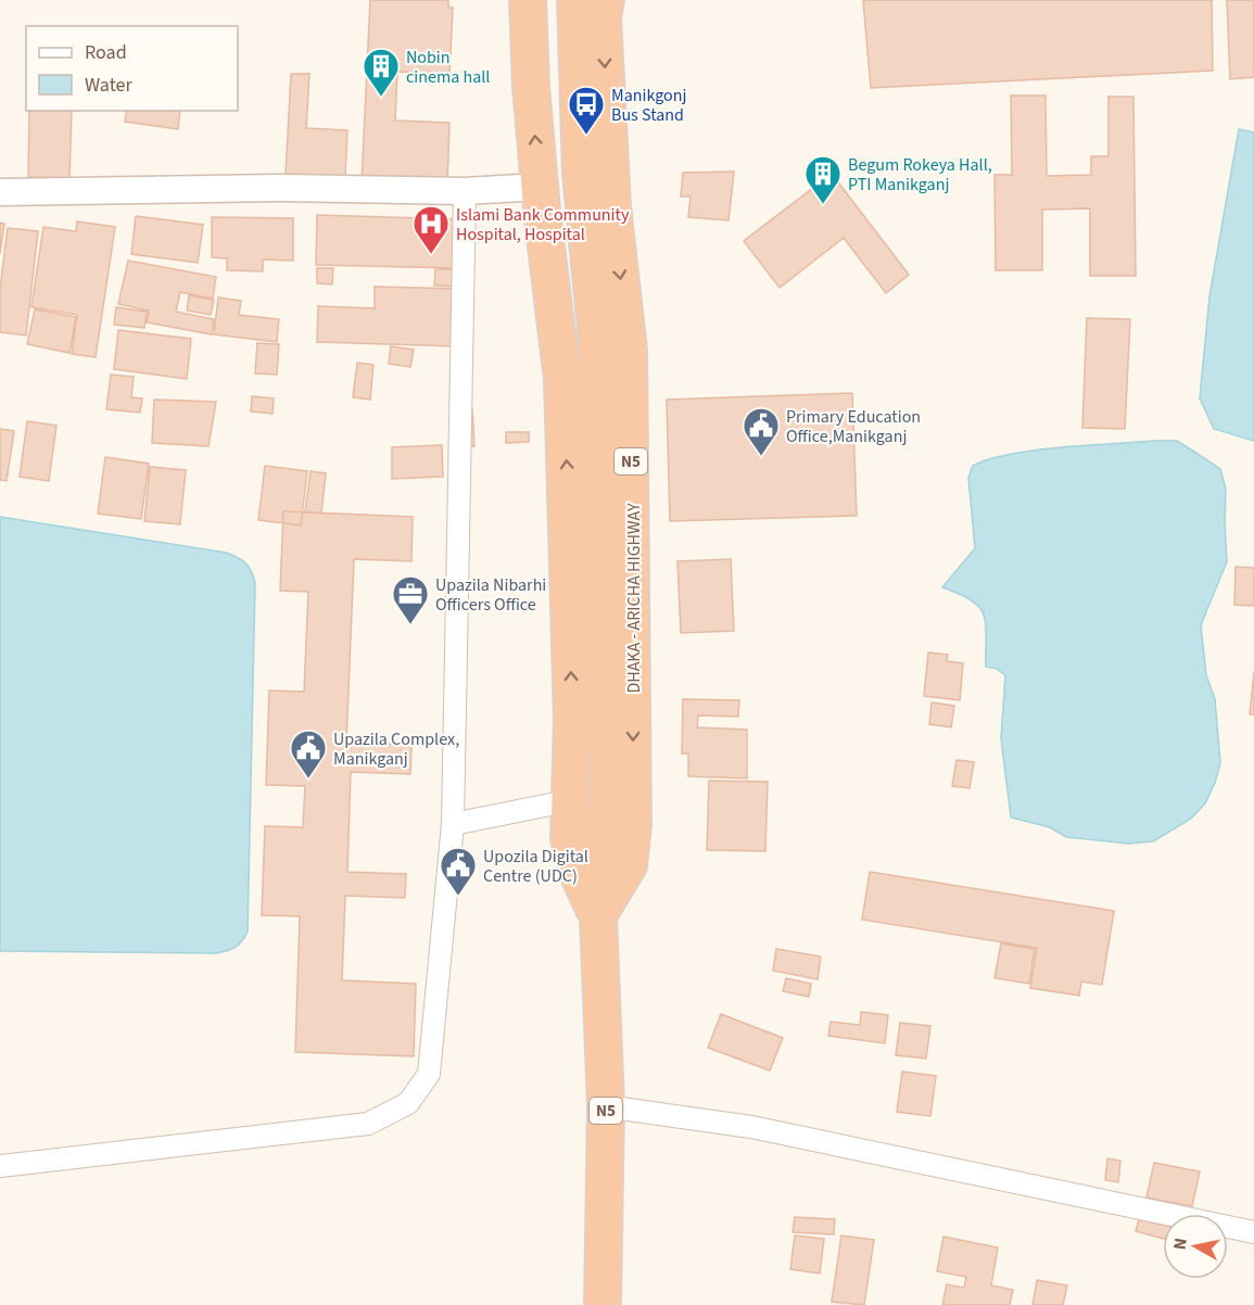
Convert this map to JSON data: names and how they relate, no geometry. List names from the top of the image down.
{
  "streets": {
    "highway": ["N5", "DHAKA - ARICHA HIGHWAY"]
  },
  "crossings": [
    ["N5", "DHAKA - ARICHA HIGHWAY"]
  ],
  "places": {
    "building": ["Nobin cinema hall", "Begum Rokeya Hall, PTI Manikganj"],
    "bus stop": ["Manikgonj Bus Stand"],
    "hospital": ["Islami Bank Community Hospital, Hospital"],
    "public building": ["Primary Education Office,Manikganj", "Upazila Complex, Manikganj", "Upozila Digital Centre (UDC)"],
    "office": ["Upazila Nibarhi Officers Office"]
  },
  "legend": ["Road", "Water"],
  "north": "left"
}
